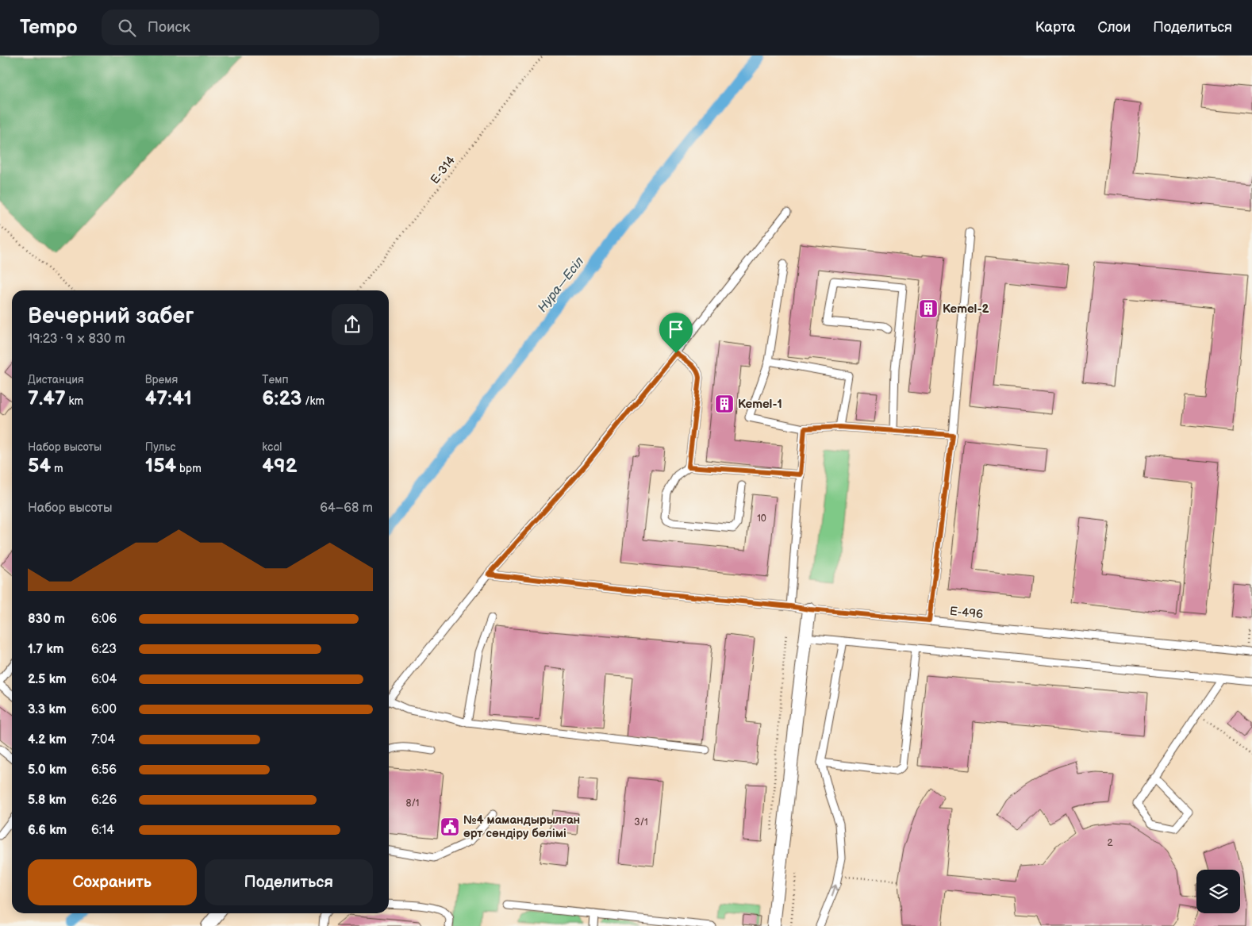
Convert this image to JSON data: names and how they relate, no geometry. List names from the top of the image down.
{
  "streets": {
    "lane": ["E-496"],
    "path": ["E-314"]
  },
  "water": ["Нура—Есіл"],
  "places": {
    "building": ["Kemel-2", "Kemel-1"],
    "public building": ["№4 мамандырылған өрт сөндіру бөлімі"]
  },
  "house_numbers": [
    "10",
    "8/1",
    "3/1",
    "2"
  ],
  "page": {
    "header": "Tempo",
    "search": "Поиск",
    "nav": ["Карта", "Слои", "Поделиться"],
    "heading": ["Вечерний забег", "19:23 · 9 × 830 m"],
    "stats": [
      ["Дистанция", "7.47 km"],
      ["Время", "47:41"],
      ["Темп", "6:23 /km"],
      ["Набор высоты", "54 m"],
      ["Пульс", "154 bpm"],
      ["kcal", "492"]
    ],
    "chart": ["Набор высоты", "64–68 m"],
    "list": [
      {
        "name": "830 m",
        "note": "6:06"
      },
      {
        "name": "1.7 km",
        "note": "6:23"
      },
      {
        "name": "2.5 km",
        "note": "6:04"
      },
      {
        "name": "3.3 km",
        "note": "6:00"
      },
      {
        "name": "4.2 km",
        "note": "7:04"
      },
      {
        "name": "5.0 km",
        "note": "6:56"
      },
      {
        "name": "5.8 km",
        "note": "6:26"
      },
      {
        "name": "6.6 km",
        "note": "6:14"
      }
    ],
    "buttons": ["Сохранить", "Поделиться"]
  }
}
